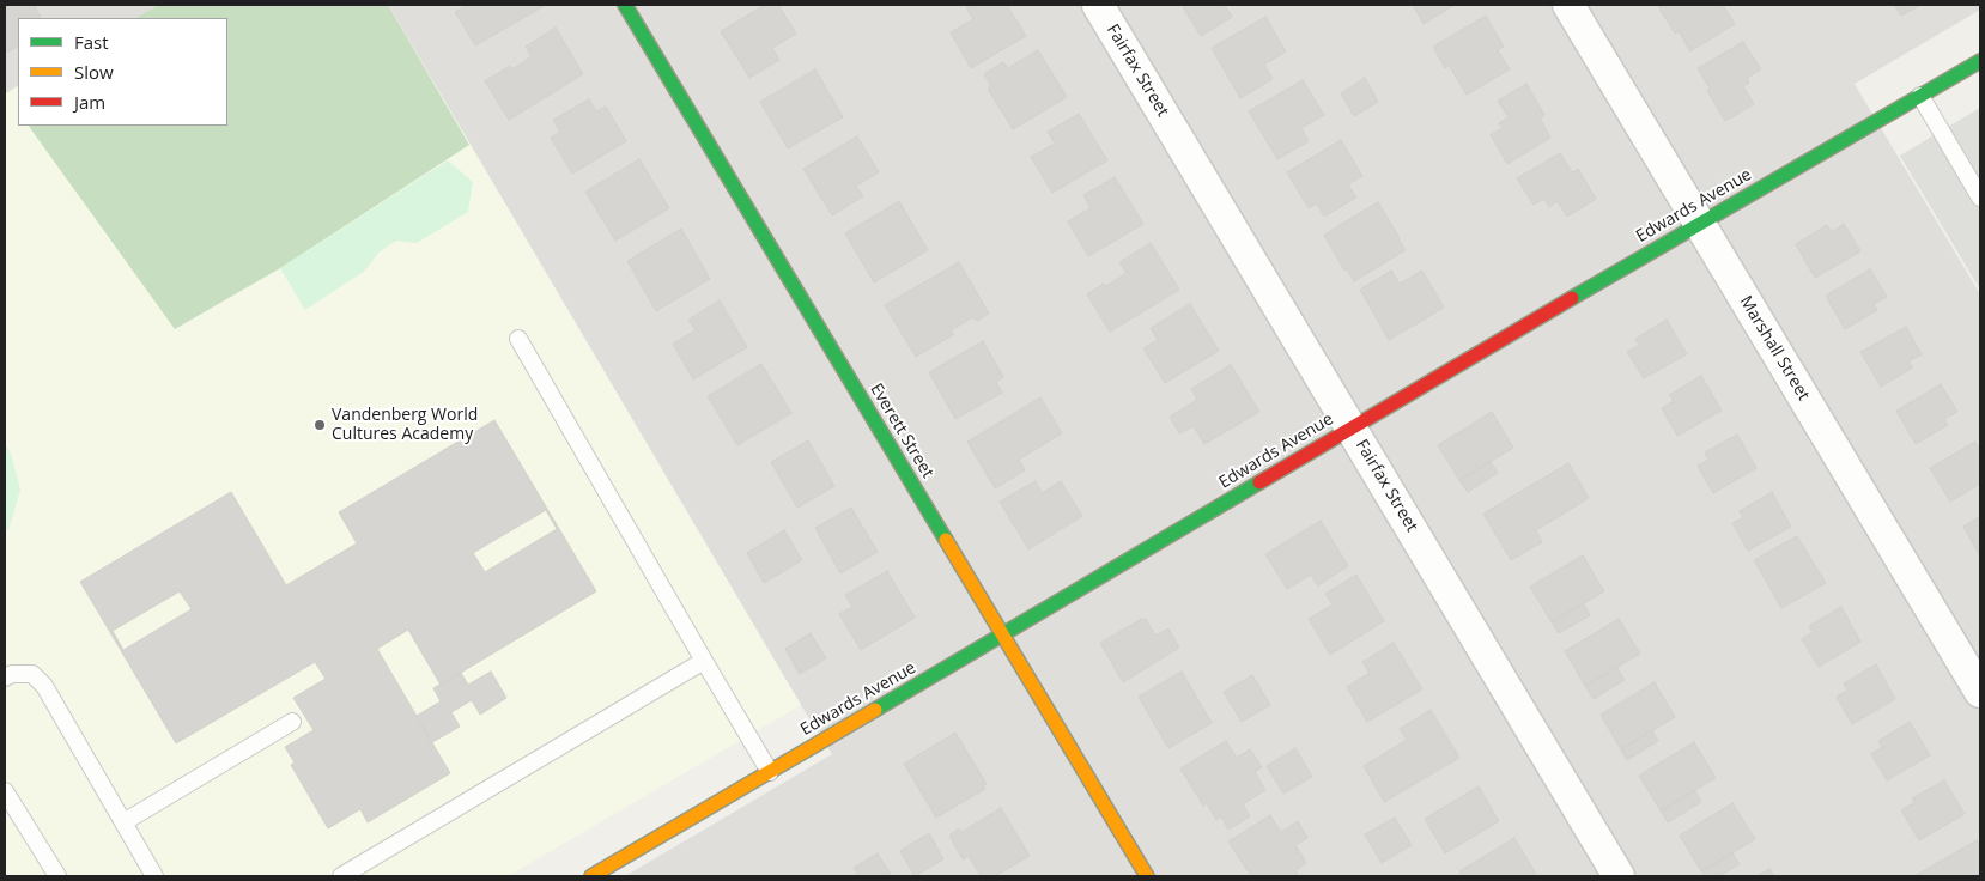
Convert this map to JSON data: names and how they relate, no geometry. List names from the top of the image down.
{
  "streets": {
    "street": [
      "Fairfax Street",
      "Edwards Avenue",
      "Marshall Street",
      "Everett Street"
    ]
  },
  "crossings": [
    ["Fairfax Street", "Edwards Avenue"],
    ["Edwards Avenue", "Marshall Street"],
    ["Edwards Avenue", "Everett Street"]
  ],
  "places": ["Vandenberg World Cultures Academy"],
  "legend": ["Fast", "Slow", "Jam"]
}
